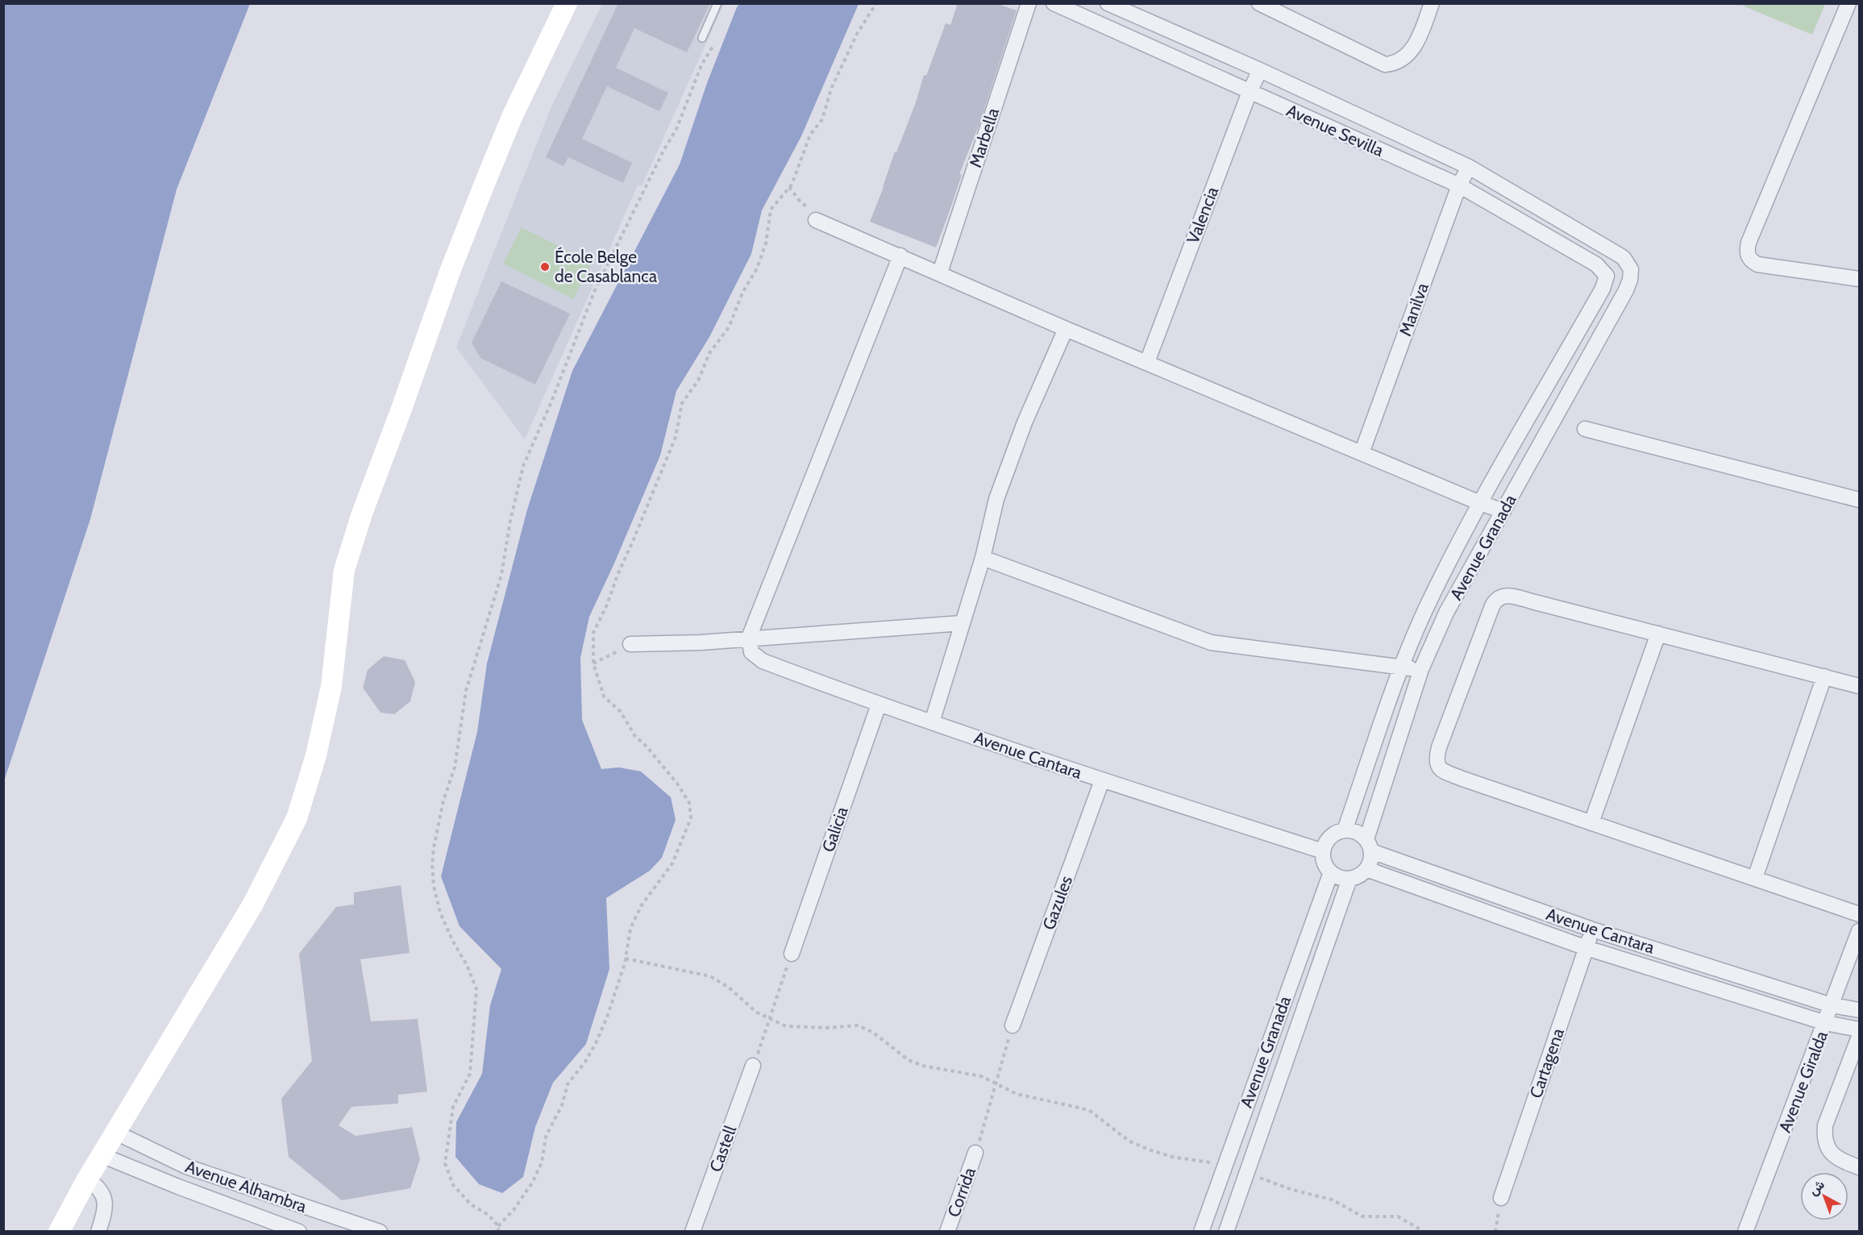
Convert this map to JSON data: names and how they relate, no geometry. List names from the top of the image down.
{
  "streets": {
    "street": [
      "Avenue Sevilla",
      "Marbella",
      "Valencia",
      "Manilva",
      "Avenue Granada",
      "Avenue Cantara",
      "Galicia",
      "Gazules",
      "Cartagena",
      "Avenue Giralda",
      "Castell",
      "Avenue Alhambra",
      "Corrida"
    ]
  },
  "crossings": [
    ["Avenue Sevilla", "Valencia"],
    ["Avenue Sevilla", "Manilva"],
    ["Avenue Sevilla", "Avenue Granada"],
    ["Avenue Granada", "Avenue Cantara"],
    ["Avenue Cantara", "Galicia"],
    ["Avenue Cantara", "Gazules"],
    ["Avenue Cantara", "Cartagena"],
    ["Avenue Cantara", "Avenue Giralda"]
  ],
  "places": ["École Belge de Casablanca"],
  "north": "top left"
}
